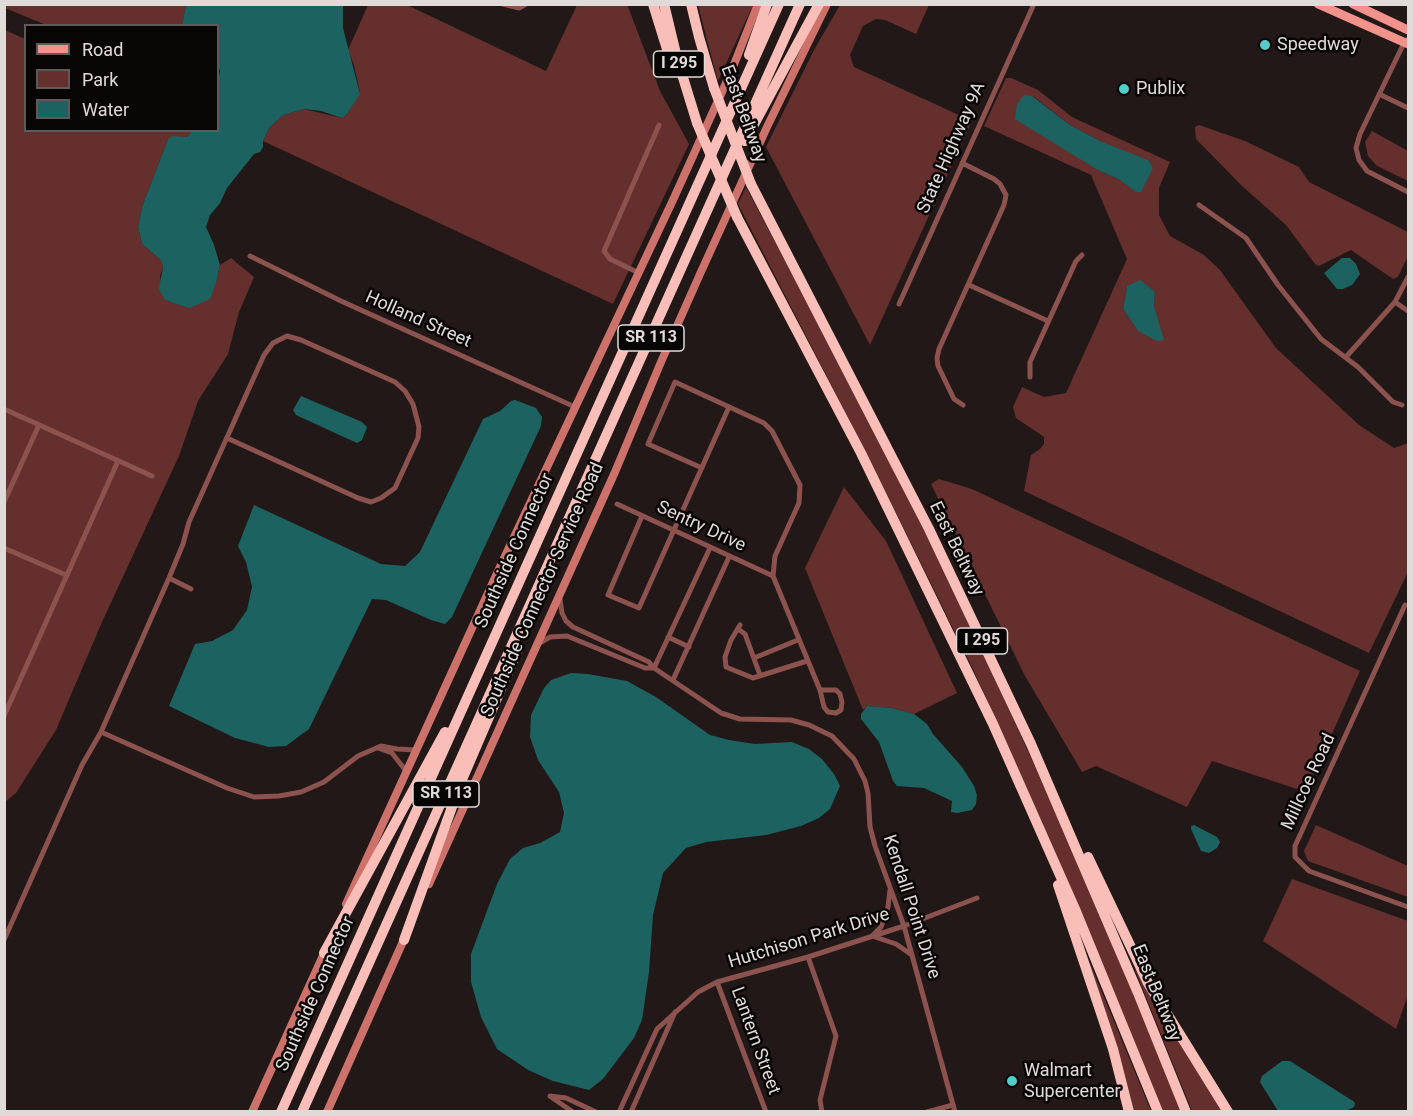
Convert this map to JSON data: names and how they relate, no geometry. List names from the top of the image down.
{
  "streets": {
    "highway": [
      "I 295",
      "East Beltway",
      "SR 113",
      "Southside Connector"
    ],
    "street": [
      "State Highway 9A",
      "Holland Street",
      "Sentry Drive",
      "Southside Connector Service Road",
      "Millcoe Road",
      "Kendall Point Drive",
      "Hutchison Park Drive",
      "Lantern Street"
    ]
  },
  "crossings": [
    ["Holland Street", "Southside Connector"],
    ["Southside Connector Service Road", "Kendall Point Drive"],
    ["Kendall Point Drive", "Hutchison Park Drive"],
    ["Hutchison Park Drive", "Lantern Street"]
  ],
  "places": ["Speedway", "Publix", "Walmart Supercenter"],
  "legend": ["Road", "Park", "Water"]
}
